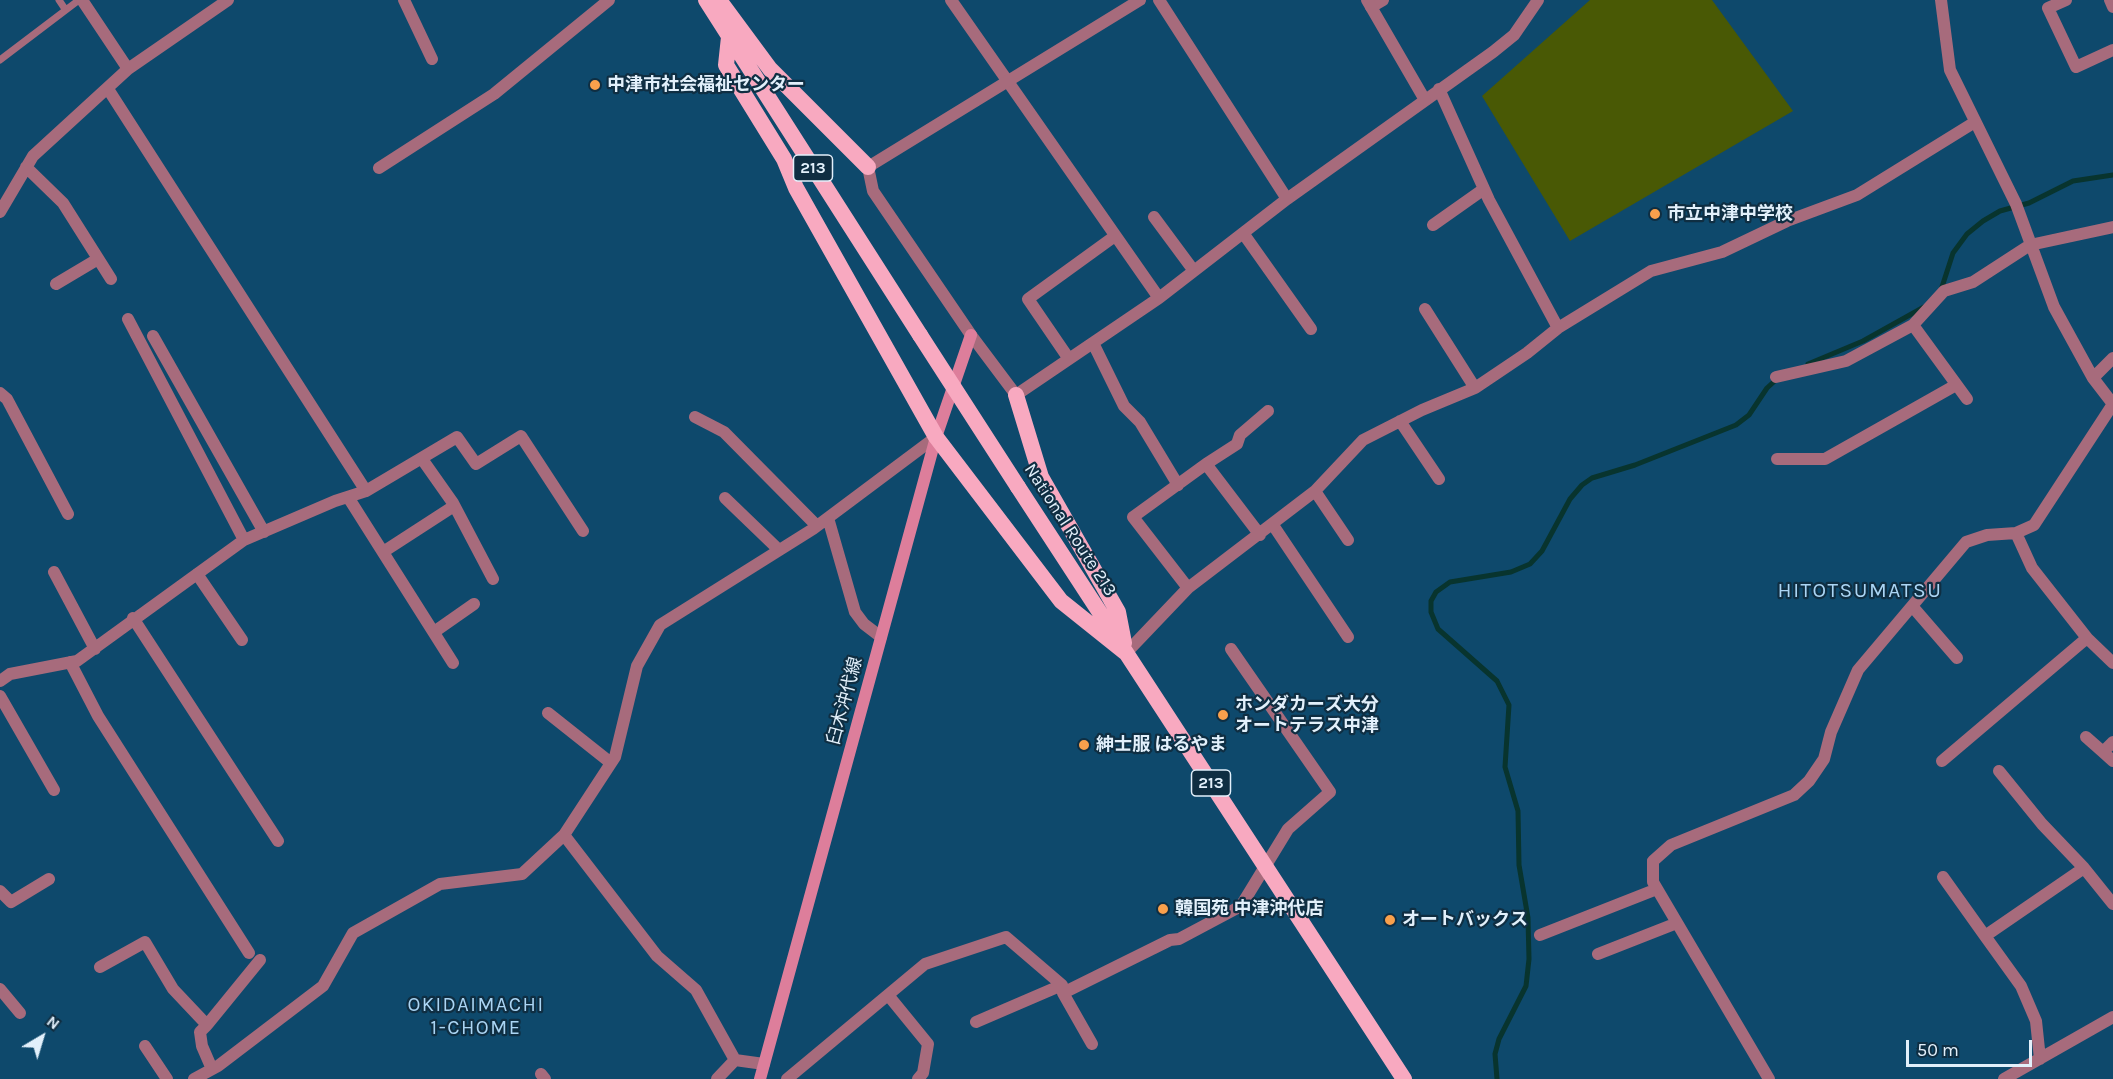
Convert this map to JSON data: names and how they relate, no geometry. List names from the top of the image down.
{
  "streets": {
    "highway": ["213", "National Route 213"],
    "main road": ["臼木沖代線"]
  },
  "districts": ["HITOTSUMATSU", "OKIDAIMACHI 1-CHOME"],
  "places": [
    "中津市社会福祉センター",
    "市立中津中学校",
    "ホンダカーズ大分 オートテラス中津",
    "紳士服 はるやま",
    "韓国苑 中津沖代店",
    "オートバックス"
  ],
  "scale_bar": "50 m",
  "north": "top right"
}
